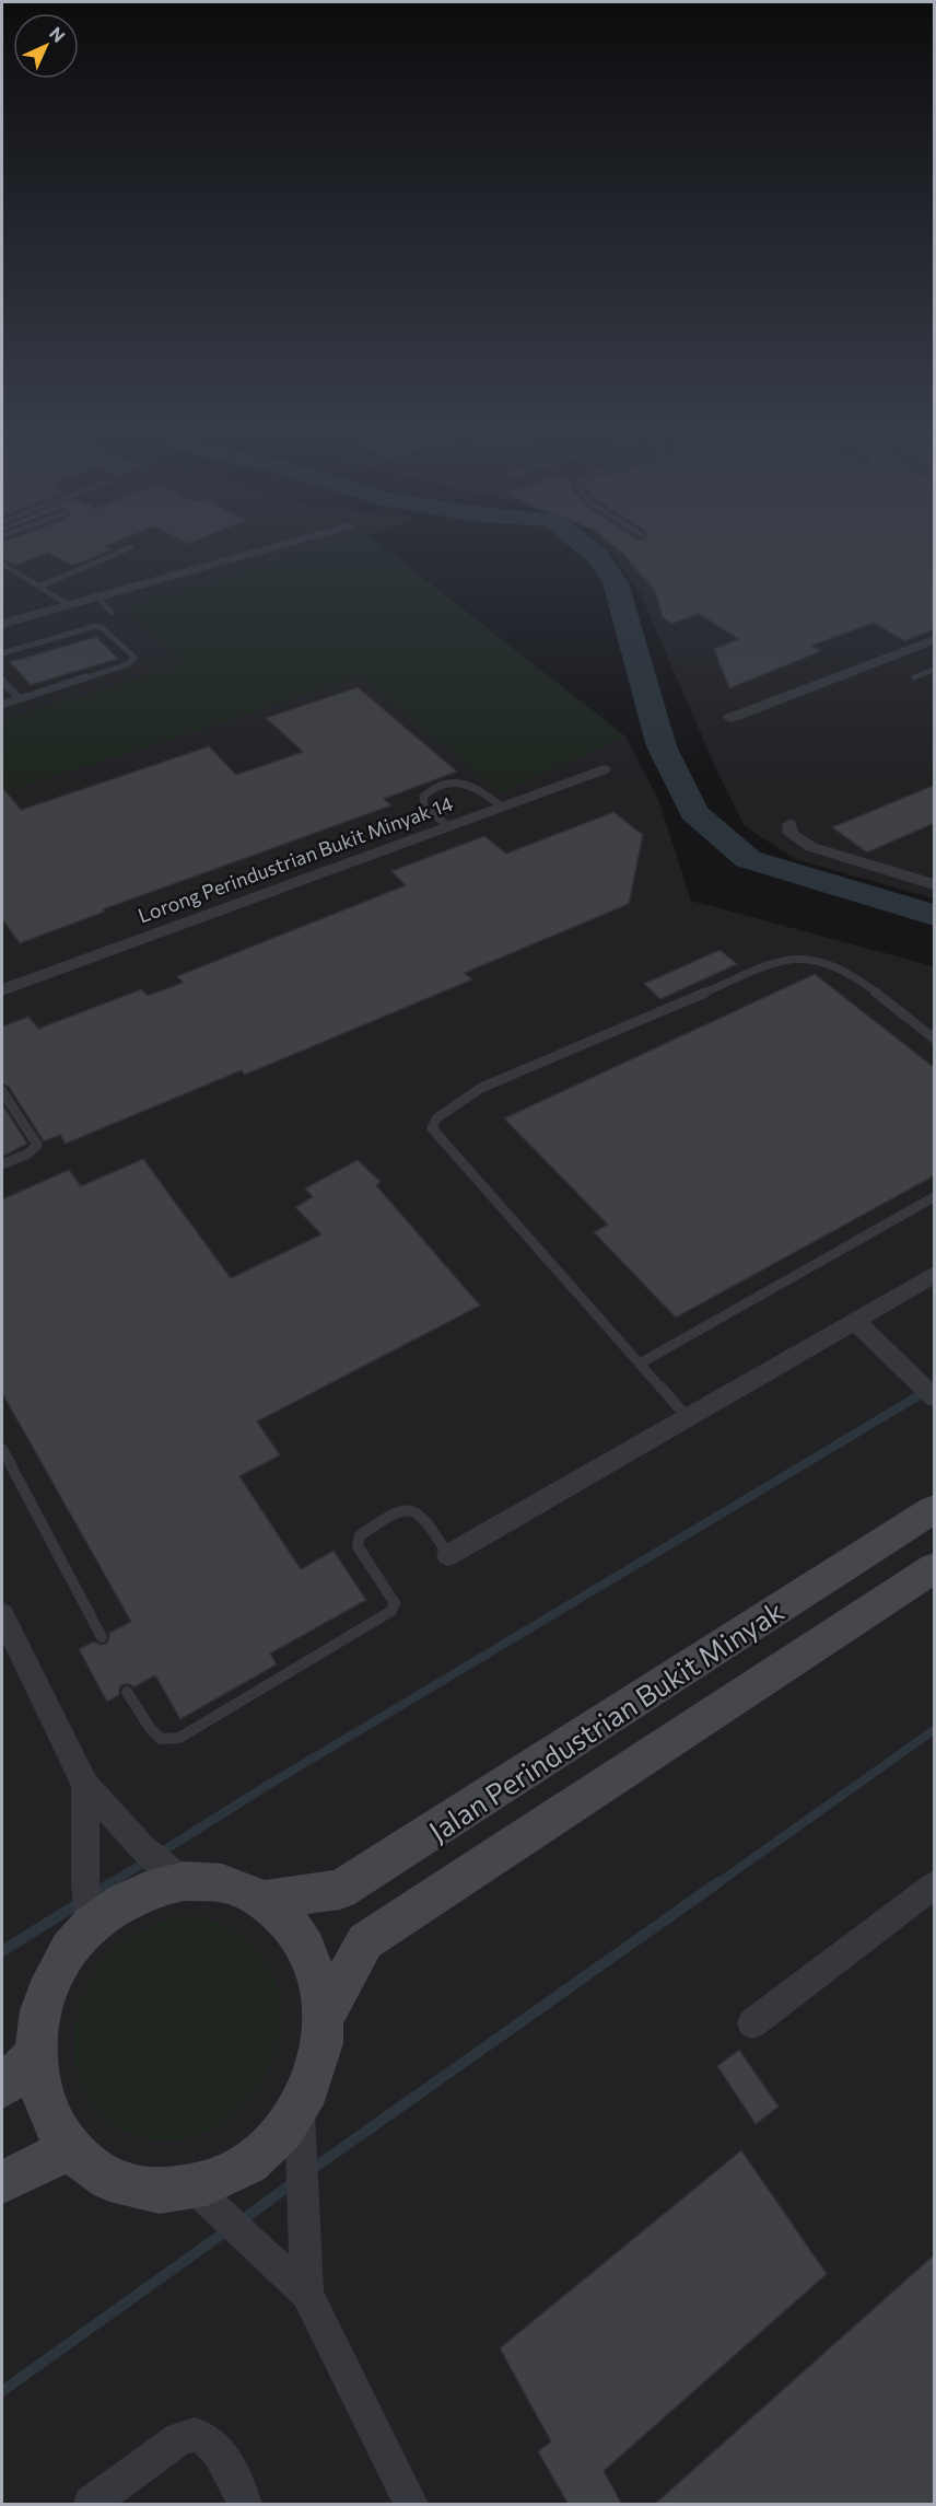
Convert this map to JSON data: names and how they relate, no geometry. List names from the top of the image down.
{
  "streets": {
    "main road": ["Jalan Perindustrian Bukit Minyak"],
    "street": ["Lorong Perindustrian Bukit Minyak 14"]
  },
  "north": "top right"
}
